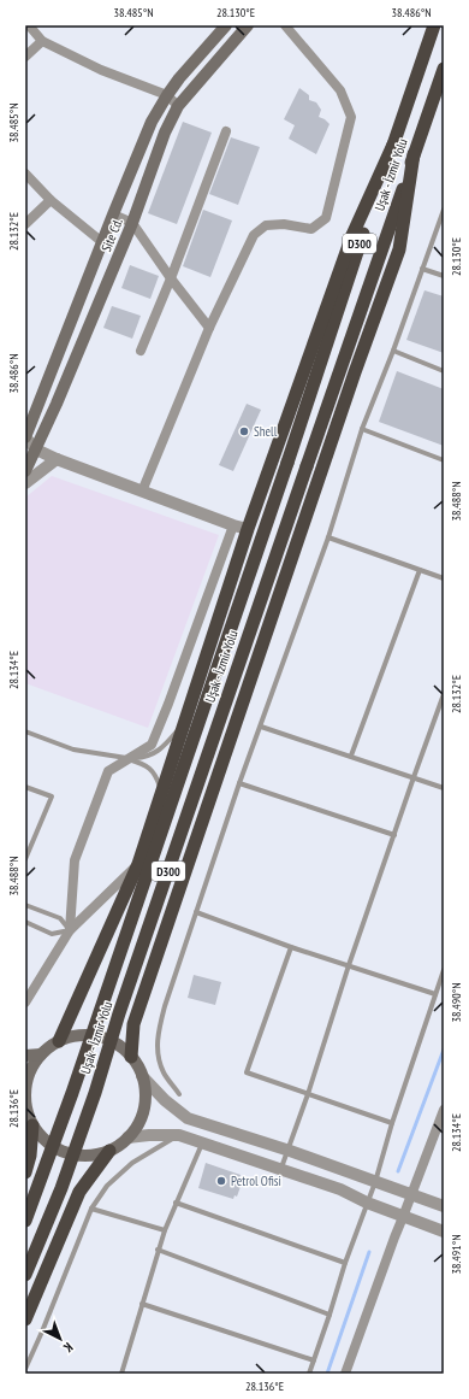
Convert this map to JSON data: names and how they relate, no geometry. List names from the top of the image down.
{
  "streets": {
    "highway": ["Uşak - İzmir Yolu", "D300"],
    "main road": ["Site Cd."]
  },
  "places": ["Shell", "Petrol Ofisi"],
  "north": "bottom right",
  "coordinates": [
    "38.485°N",
    "28.130°E",
    "38.486°N",
    "28.132°E",
    "38.488°N",
    "28.134°E",
    "38.490°N",
    "28.136°E",
    "38.491°N"
  ]
}
